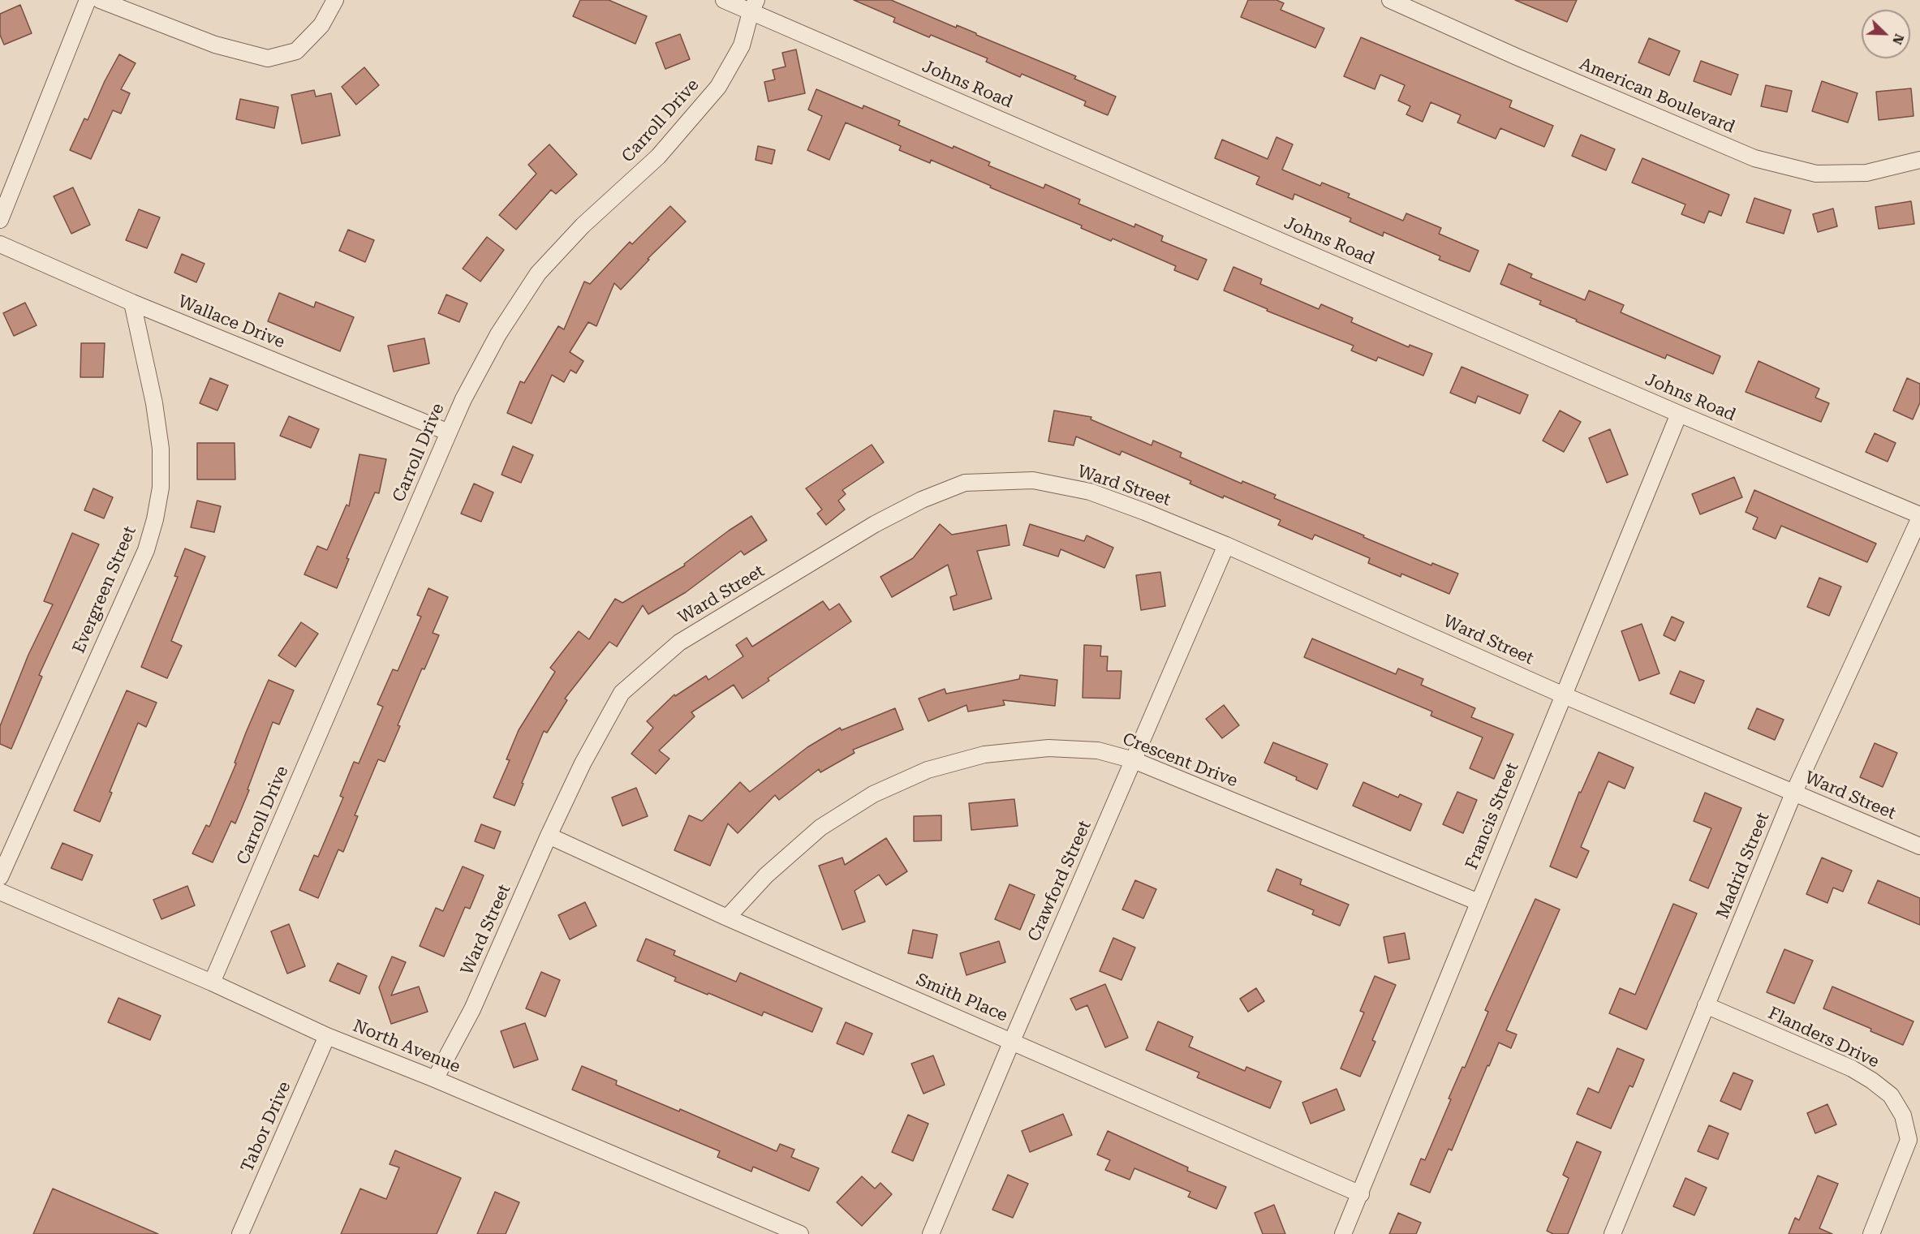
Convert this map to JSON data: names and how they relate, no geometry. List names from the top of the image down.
{
  "streets": {
    "street": [
      "Johns Road",
      "American Boulevard",
      "Carroll Drive",
      "Wallace Drive",
      "Ward Street",
      "Evergreen Street",
      "Crescent Drive",
      "Francis Street",
      "Madrid Street",
      "Crawford Street",
      "Smith Place",
      "Flanders Drive",
      "North Avenue",
      "Tabor Drive"
    ]
  },
  "crossings": [
    ["Johns Road", "Carroll Drive"],
    ["Johns Road", "Francis Street"],
    ["Johns Road", "Madrid Street"],
    ["Carroll Drive", "Wallace Drive"],
    ["Carroll Drive", "North Avenue"],
    ["Wallace Drive", "Evergreen Street"],
    ["Ward Street", "Francis Street"],
    ["Ward Street", "Madrid Street"],
    ["Ward Street", "Crawford Street"],
    ["Ward Street", "Smith Place"],
    ["Ward Street", "North Avenue"],
    ["Crescent Drive", "Francis Street"],
    ["Crescent Drive", "Crawford Street"],
    ["Crescent Drive", "Smith Place"],
    ["Francis Street", "Smith Place"],
    ["Madrid Street", "Flanders Drive"],
    ["Crawford Street", "Smith Place"],
    ["North Avenue", "Tabor Drive"]
  ],
  "north": "bottom right"
}
